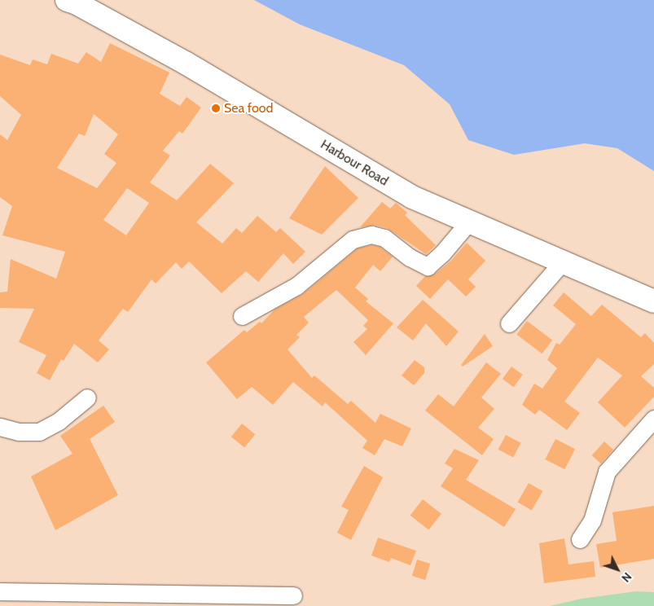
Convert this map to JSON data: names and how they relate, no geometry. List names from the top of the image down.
{
  "streets": {
    "street": ["Harbour Road"]
  },
  "places": ["Sea food"],
  "north": "bottom right"
}
